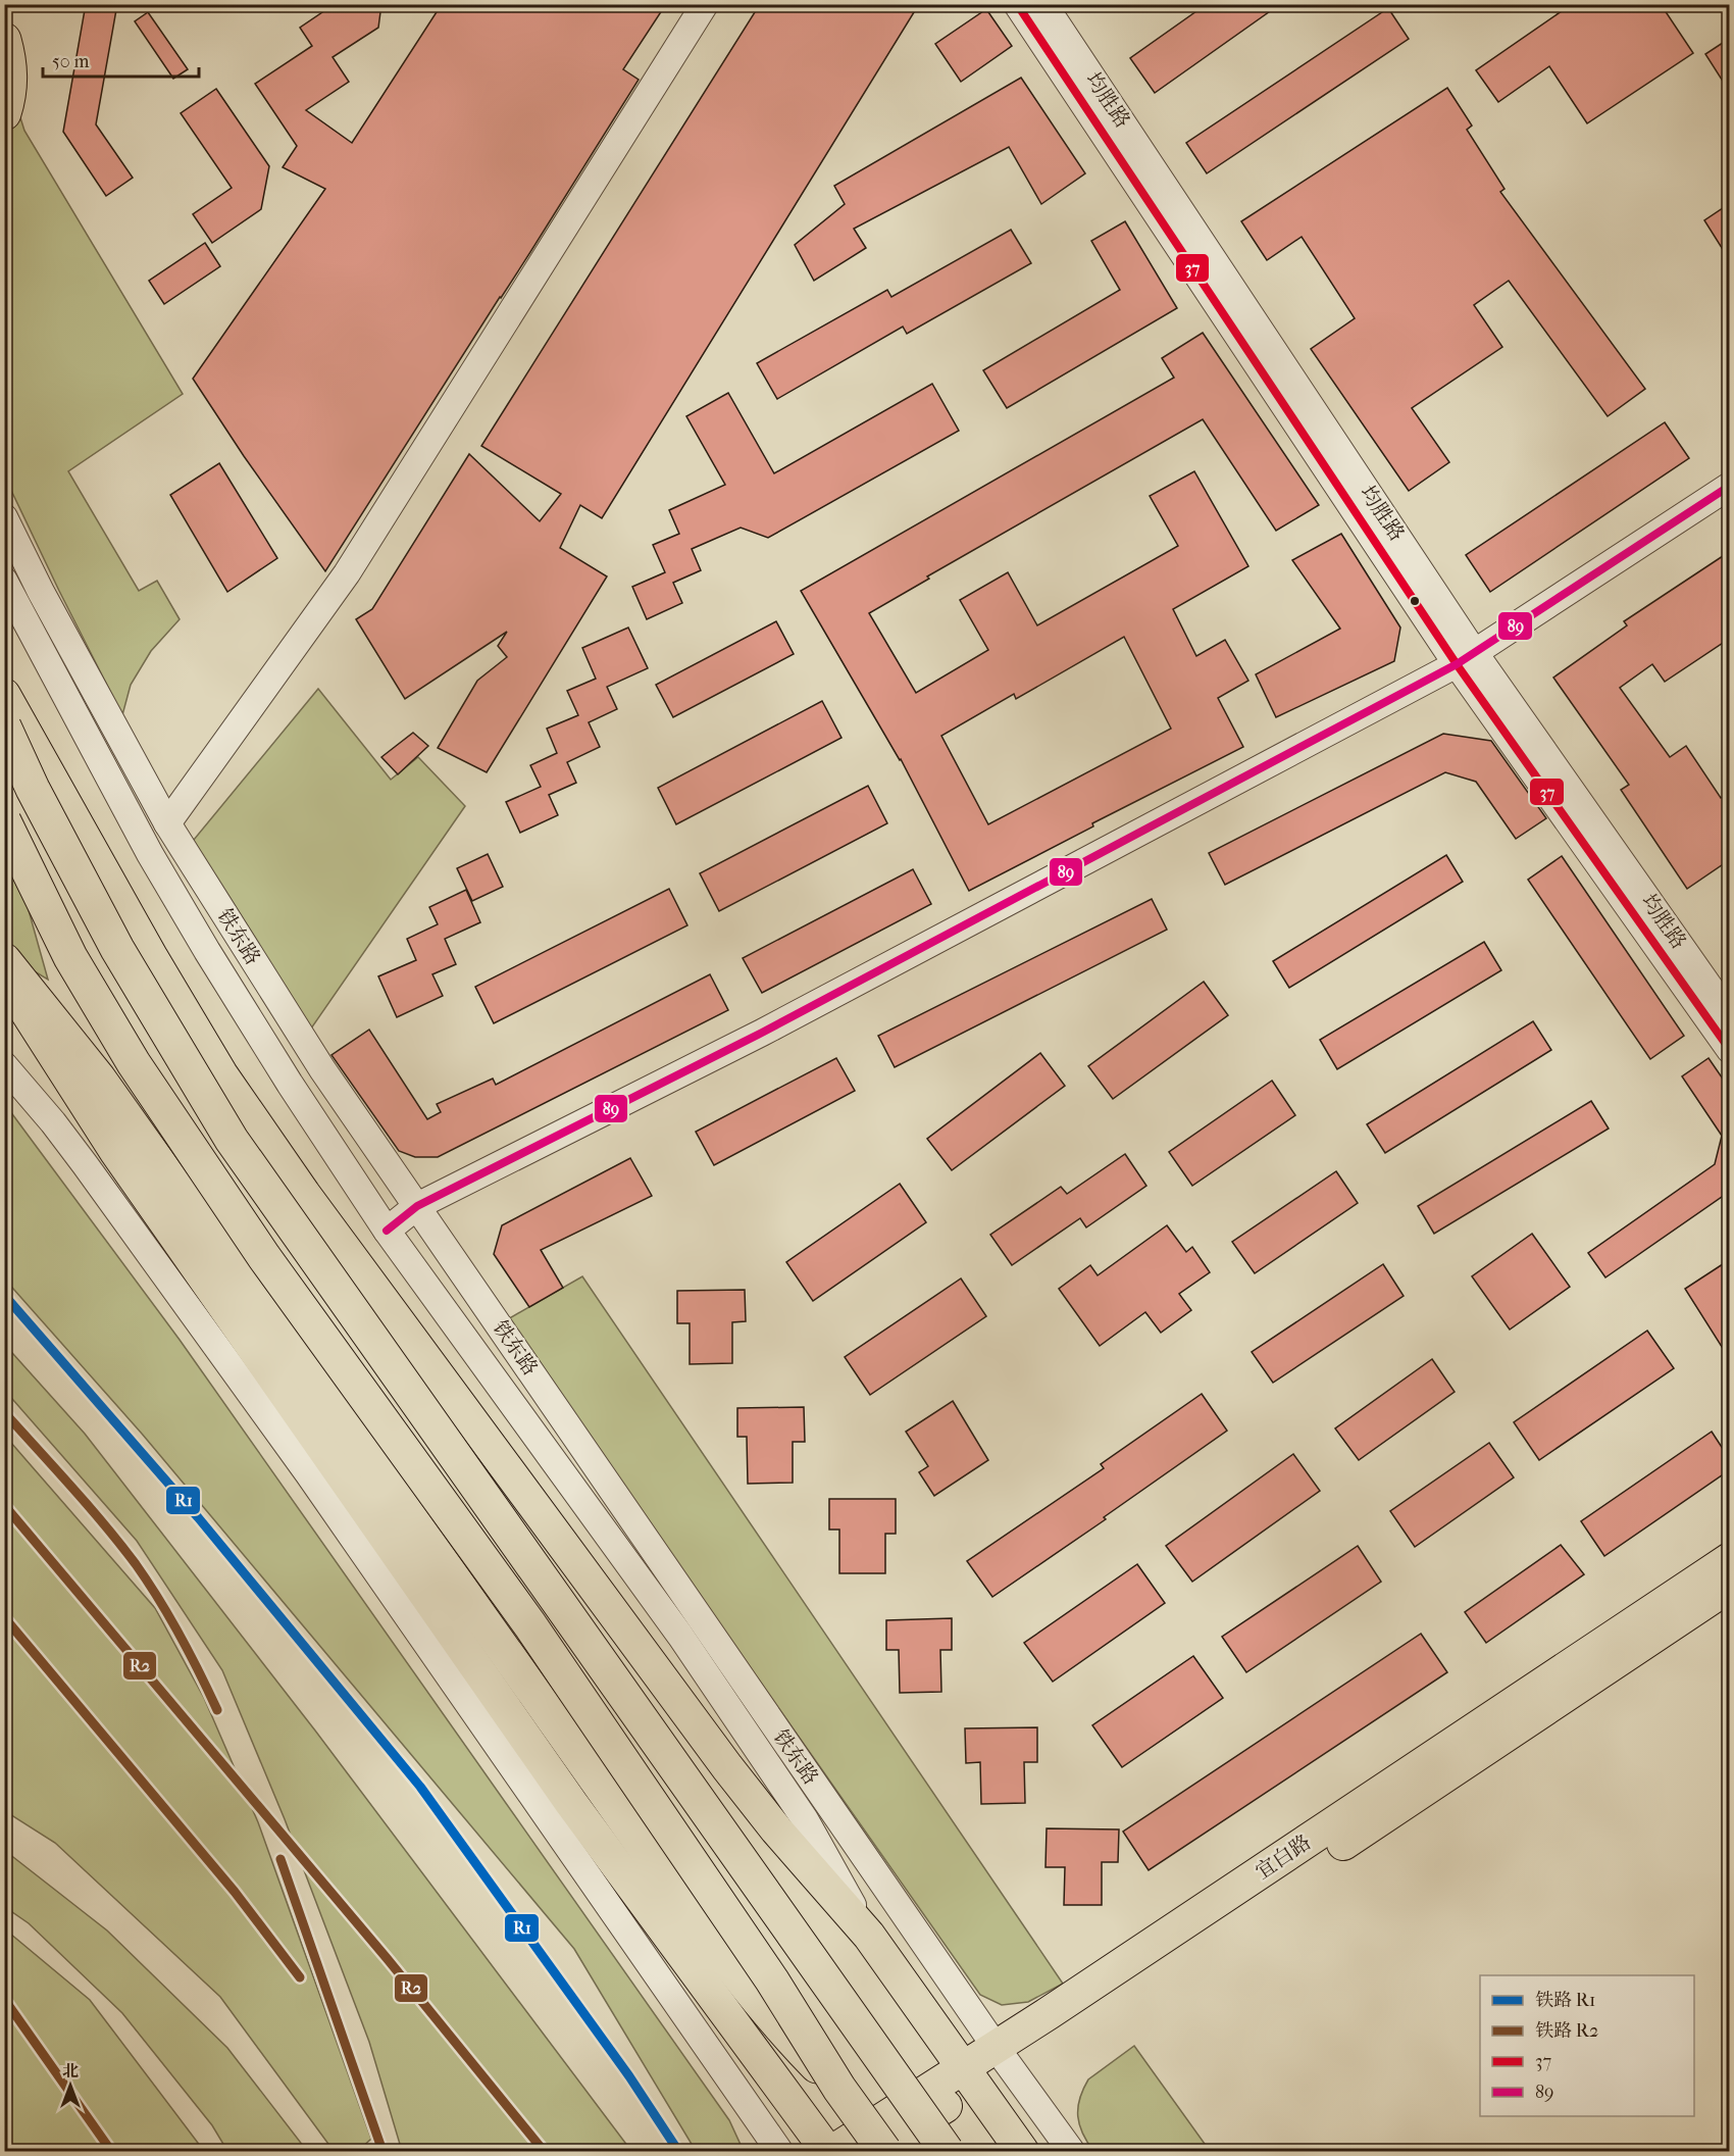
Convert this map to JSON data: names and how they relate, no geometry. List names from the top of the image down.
{
  "streets": {
    "main road": ["铁东路", "宜白路"],
    "street": ["均胜路"]
  },
  "crossings": [
    ["铁东路", "宜白路"]
  ],
  "lines": [
    "transit line 37",
    "transit line 89",
    "rail line R1",
    "rail line R2"
  ],
  "legend": [
    "铁路 R1",
    "铁路 R2",
    "37",
    "89"
  ],
  "scale_bar": "50 m",
  "north": "top"
}
